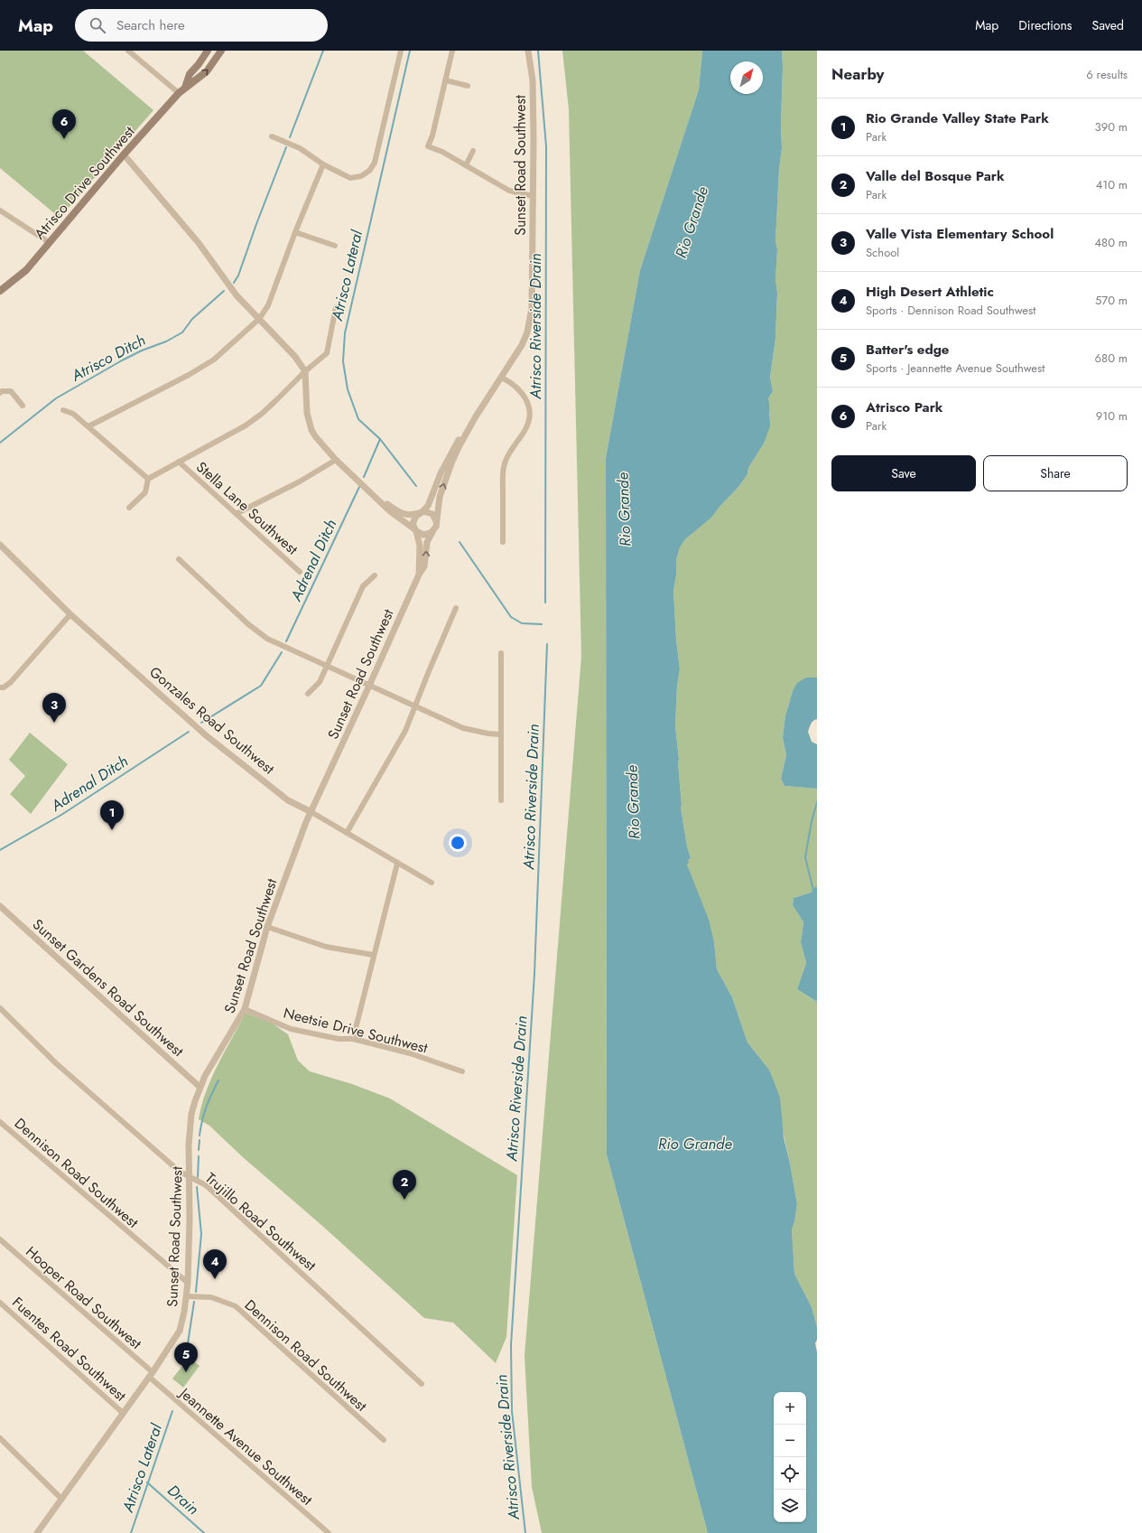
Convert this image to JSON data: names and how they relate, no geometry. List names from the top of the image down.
{
  "streets": {
    "main road": ["Atrisco Drive Southwest"],
    "street": [
      "Sunset Road Southwest",
      "Stella Lane Southwest",
      "Gonzales Road Southwest",
      "Sunset Gardens Road Southwest",
      "Neetsie Drive Southwest",
      "Dennison Road Southwest",
      "Trujillo Road Southwest",
      "Hooper Road Southwest",
      "Fuentes Road Southwest",
      "Jeannette Avenue Southwest"
    ]
  },
  "crossings": [
    ["Sunset Road Southwest", "Gonzales Road Southwest"],
    ["Sunset Road Southwest", "Sunset Gardens Road Southwest"],
    ["Sunset Road Southwest", "Neetsie Drive Southwest"],
    ["Sunset Road Southwest", "Dennison Road Southwest"],
    ["Sunset Road Southwest", "Trujillo Road Southwest"],
    ["Sunset Road Southwest", "Hooper Road Southwest"],
    ["Sunset Road Southwest", "Fuentes Road Southwest"],
    ["Sunset Road Southwest", "Jeannette Avenue Southwest"],
    ["Hooper Road Southwest", "Jeannette Avenue Southwest"]
  ],
  "water": [
    "Rio Grande",
    "Atrisco Lateral",
    "Atrisco Riverside Drain",
    "Atrisco Ditch",
    "Adrenal Ditch",
    "Drain"
  ],
  "north": "top right",
  "page": {
    "header": "Map",
    "search": "Search here",
    "nav": ["Map", "Directions", "Saved"],
    "heading": ["Nearby", "6 results"],
    "list": [
      {
        "mark": "1",
        "name": "Rio Grande Valley State Park",
        "note": "Park",
        "value": "390 m"
      },
      {
        "mark": "2",
        "name": "Valle del Bosque Park",
        "note": "Park",
        "value": "410 m"
      },
      {
        "mark": "3",
        "name": "Valle Vista Elementary School",
        "note": "School",
        "value": "480 m"
      },
      {
        "mark": "4",
        "name": "High Desert Athletic",
        "note": "Sports · Dennison Road Southwest",
        "value": "570 m"
      },
      {
        "mark": "5",
        "name": "Batter's edge",
        "note": "Sports · Jeannette Avenue Southwest",
        "value": "680 m"
      },
      {
        "mark": "6",
        "name": "Atrisco Park",
        "note": "Park",
        "value": "910 m"
      }
    ],
    "pins": [
      "6",
      "3",
      "1",
      "2",
      "4",
      "5"
    ],
    "buttons": ["Save", "Share"],
    "map_buttons": ["+", "−"]
  }
}
